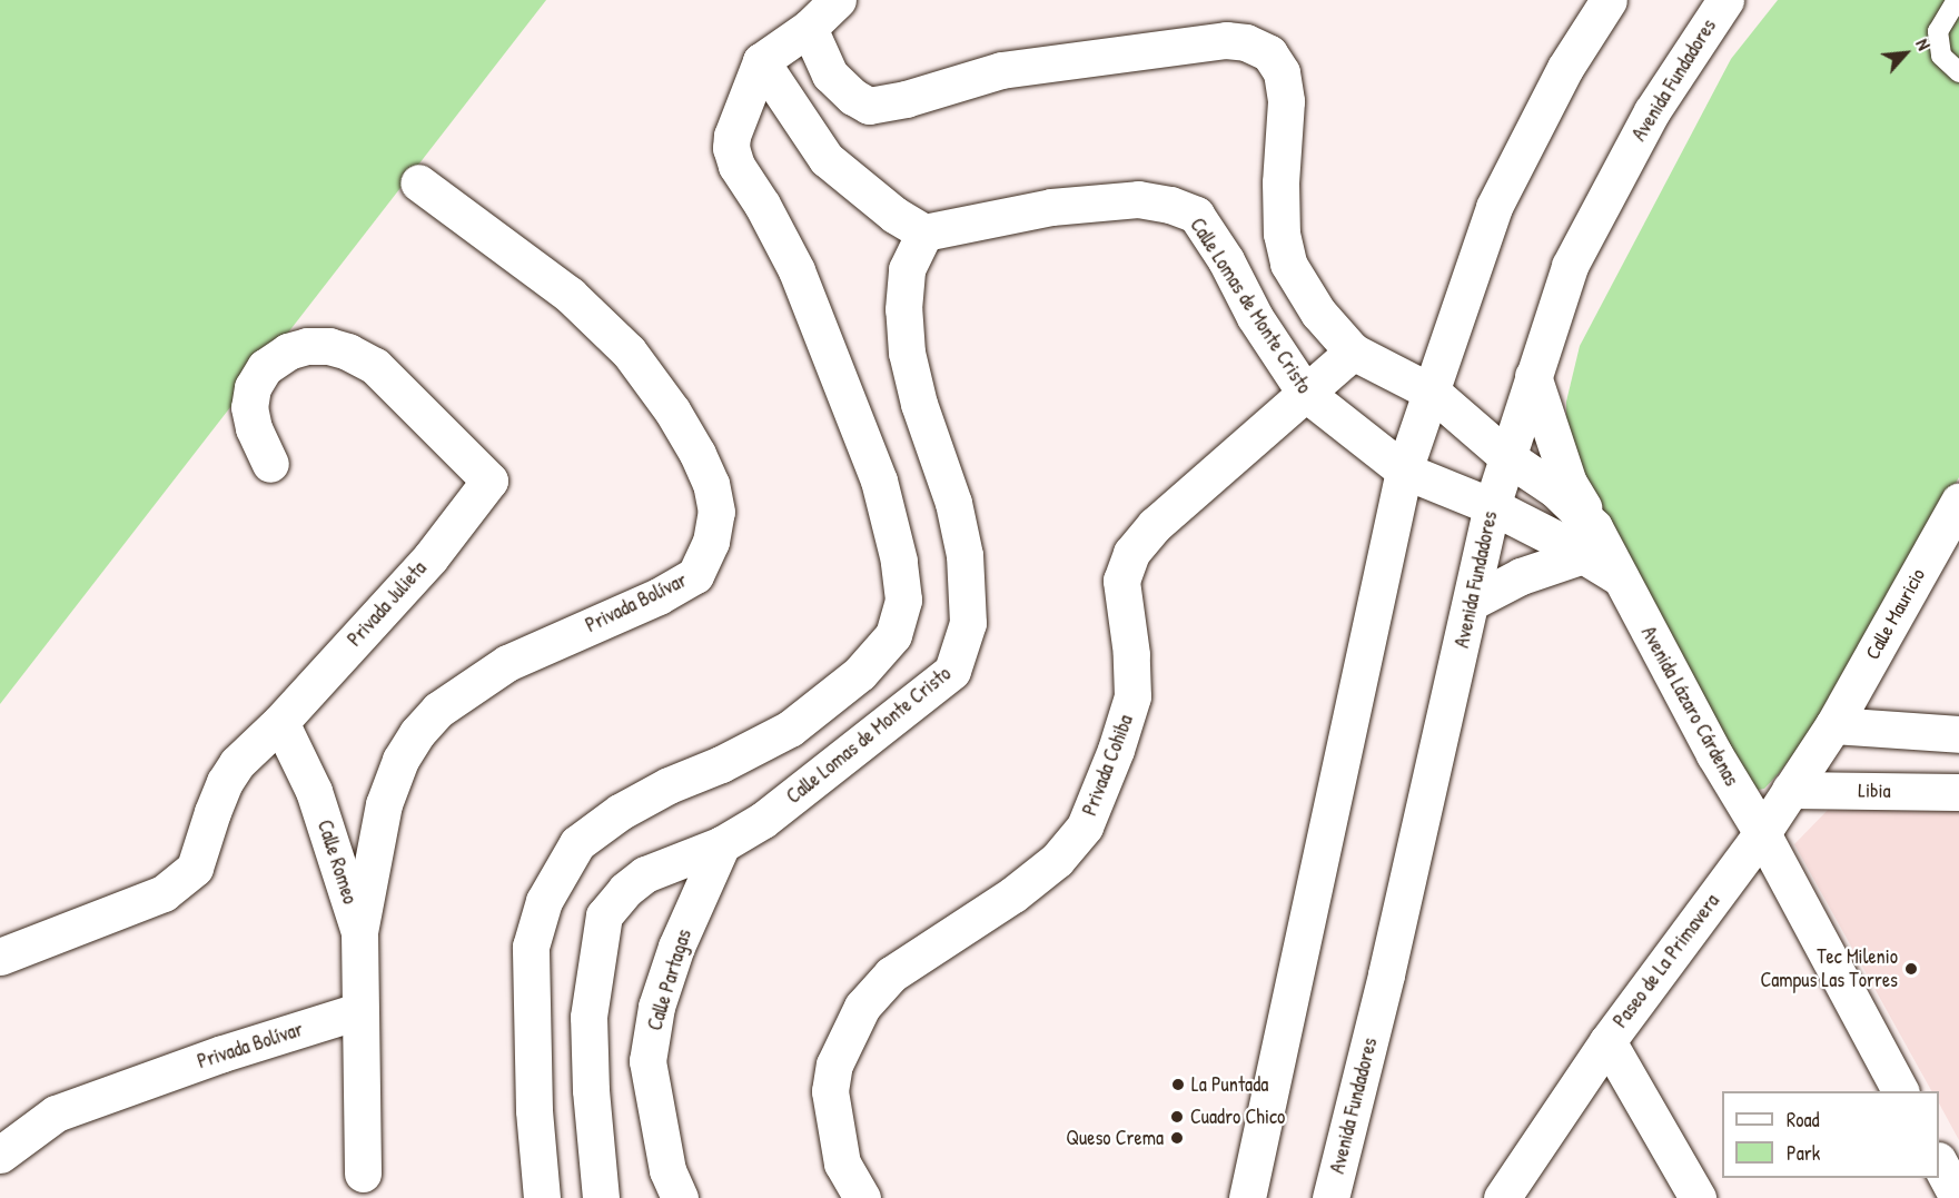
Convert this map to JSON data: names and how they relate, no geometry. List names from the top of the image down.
{
  "streets": {
    "street": [
      "Avenida Fundadores",
      "Calle Lomas de Monte Cristo",
      "Privada Bolívar",
      "Privada Julieta",
      "Calle Mauricio",
      "Avenida Lázaro Cárdenas",
      "Privada Cohiba",
      "Libia",
      "Calle Romeo",
      "Paseo de La Primavera",
      "Calle Partagas"
    ]
  },
  "crossings": [
    ["Avenida Fundadores", "Calle Lomas de Monte Cristo"],
    ["Avenida Fundadores", "Avenida Lázaro Cárdenas"],
    ["Calle Lomas de Monte Cristo", "Privada Cohiba"],
    ["Calle Lomas de Monte Cristo", "Calle Partagas"],
    ["Privada Bolívar", "Calle Romeo"],
    ["Privada Julieta", "Calle Romeo"],
    ["Calle Mauricio", "Paseo de La Primavera"],
    ["Avenida Lázaro Cárdenas", "Paseo de La Primavera"],
    ["Libia", "Paseo de La Primavera"]
  ],
  "places": [
    "Tec Milenio Campus Las Torres",
    "La Puntada",
    "Cuadro Chico",
    "Queso Crema"
  ],
  "legend": ["Road", "Park"],
  "north": "top right"
}
